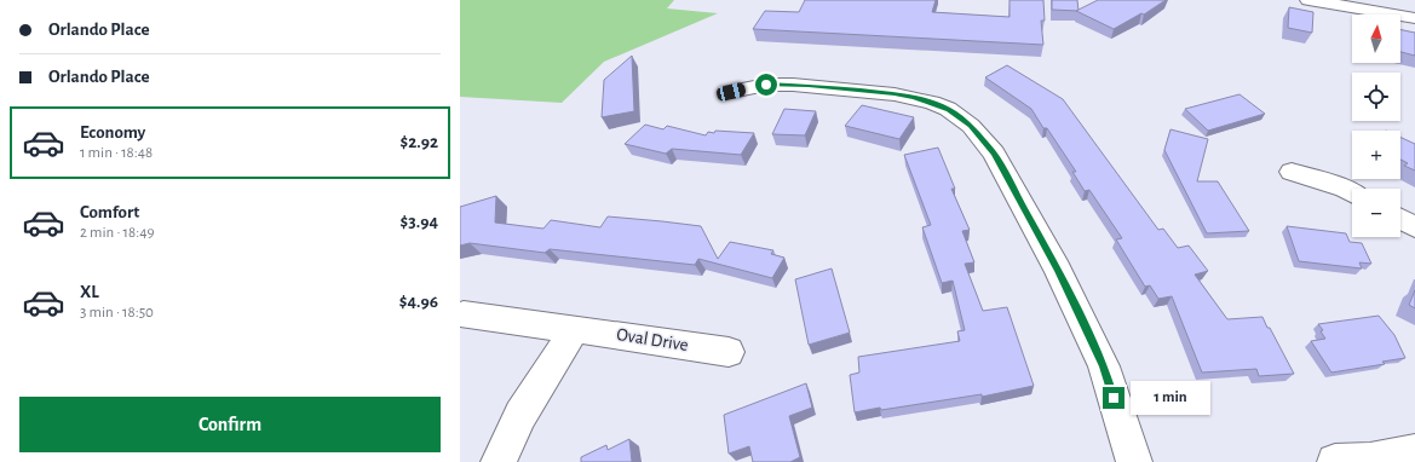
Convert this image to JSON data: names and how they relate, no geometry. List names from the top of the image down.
{
  "streets": {
    "street": ["Oval Drive"]
  },
  "north": "top",
  "page": {
    "banner": ["Orlando Place", "Orlando Place"],
    "map_buttons": ["+", "−"],
    "list": [
      {
        "name": "Economy",
        "note": "1 min · 18:48",
        "value": "$2.92"
      },
      {
        "name": "Comfort",
        "note": "2 min · 18:49",
        "value": "$3.94"
      },
      {
        "name": "XL",
        "note": "3 min · 18:50",
        "value": "$4.96"
      }
    ],
    "bubble": "1 min",
    "buttons": "Confirm"
  }
}
